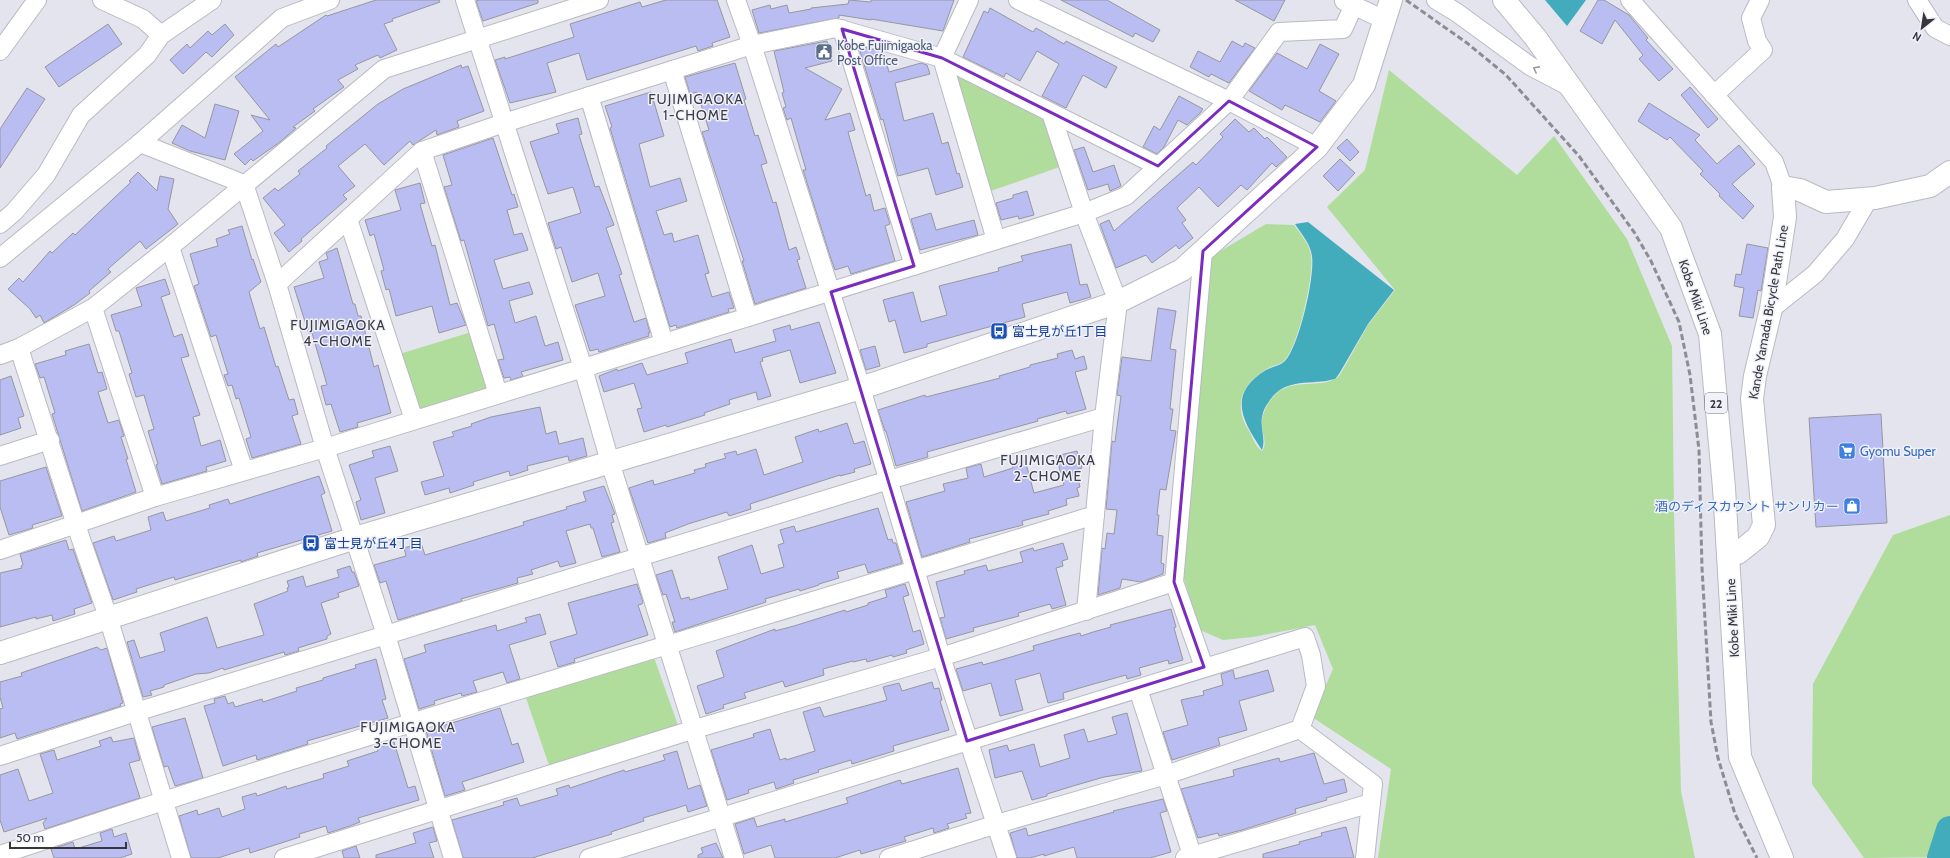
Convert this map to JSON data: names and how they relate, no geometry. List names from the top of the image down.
{
  "streets": {
    "street": ["Kobe Miki Line", "Kande Yamada Bicycle Path Line", "22"]
  },
  "crossings": [
    ["Kobe Miki Line", "Kande Yamada Bicycle Path Line"]
  ],
  "districts": [
    "FUJIMIGAOKA 1-CHOME",
    "FUJIMIGAOKA 4-CHOME",
    "FUJIMIGAOKA 2-CHOME",
    "FUJIMIGAOKA 3-CHOME"
  ],
  "places": {
    "public building": ["Kobe Fujimigaoka Post Office"],
    "bus stop": ["富士見が丘1丁目", "富士見が丘4丁目"],
    "supermarket": ["Gyomu Super"],
    "shop": ["酒のディスカウント サンリカー"]
  },
  "scale_bar": "50 m",
  "north": "bottom left"
}
